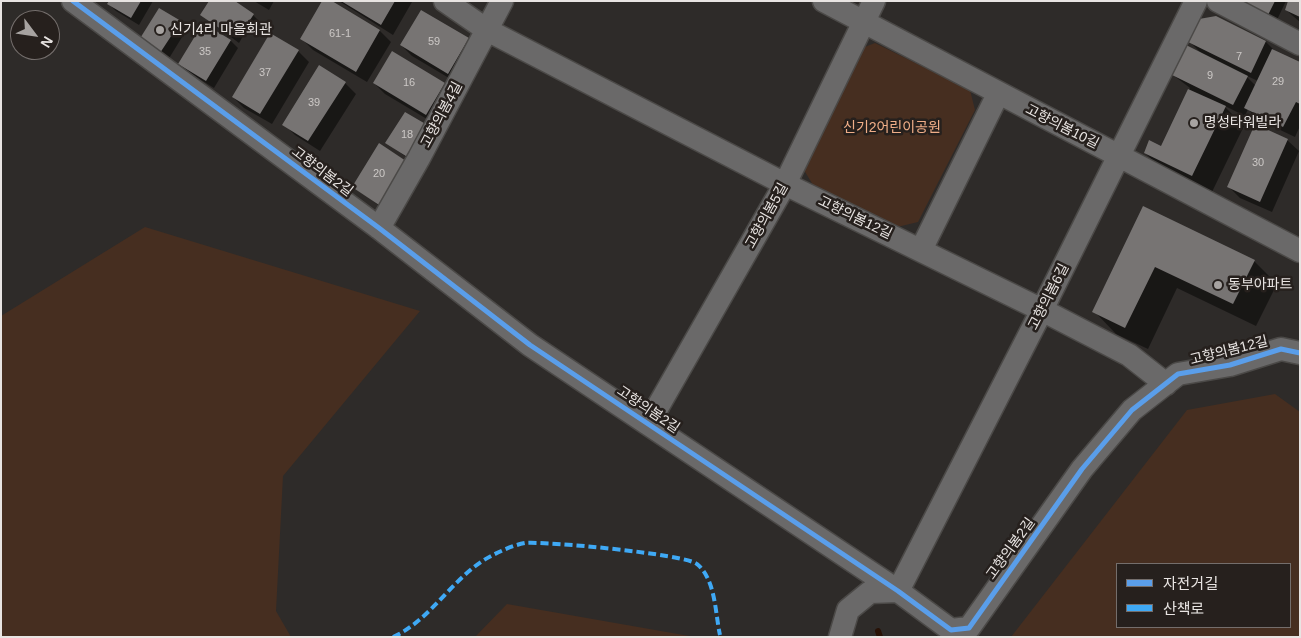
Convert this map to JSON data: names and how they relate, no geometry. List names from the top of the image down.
{
  "streets": {
    "street": [
      "고향의봄4길",
      "고향의봄10길",
      "고향의봄2길",
      "고향의봄5길",
      "고향의봄12길",
      "고향의봄6길"
    ]
  },
  "crossings": [
    ["고향의봄4길", "고향의봄2길"],
    ["고향의봄4길", "고향의봄12길"],
    ["고향의봄10길", "고향의봄5길"],
    ["고향의봄10길", "고향의봄6길"],
    ["고향의봄2길", "고향의봄5길"],
    ["고향의봄2길", "고향의봄12길"],
    ["고향의봄2길", "고향의봄6길"],
    ["고향의봄5길", "고향의봄12길"],
    ["고향의봄12길", "고향의봄6길"]
  ],
  "parks": ["신기2어린이공원"],
  "places": ["신기4리 마을회관", "명성타워빌라", "동부아파트"],
  "house_numbers": [
    "61-1",
    "59",
    "35",
    "7",
    "37",
    "9",
    "29",
    "16",
    "39",
    "18",
    "30",
    "20"
  ],
  "legend": ["자전거길", "산책로"],
  "north": "bottom right"
}
